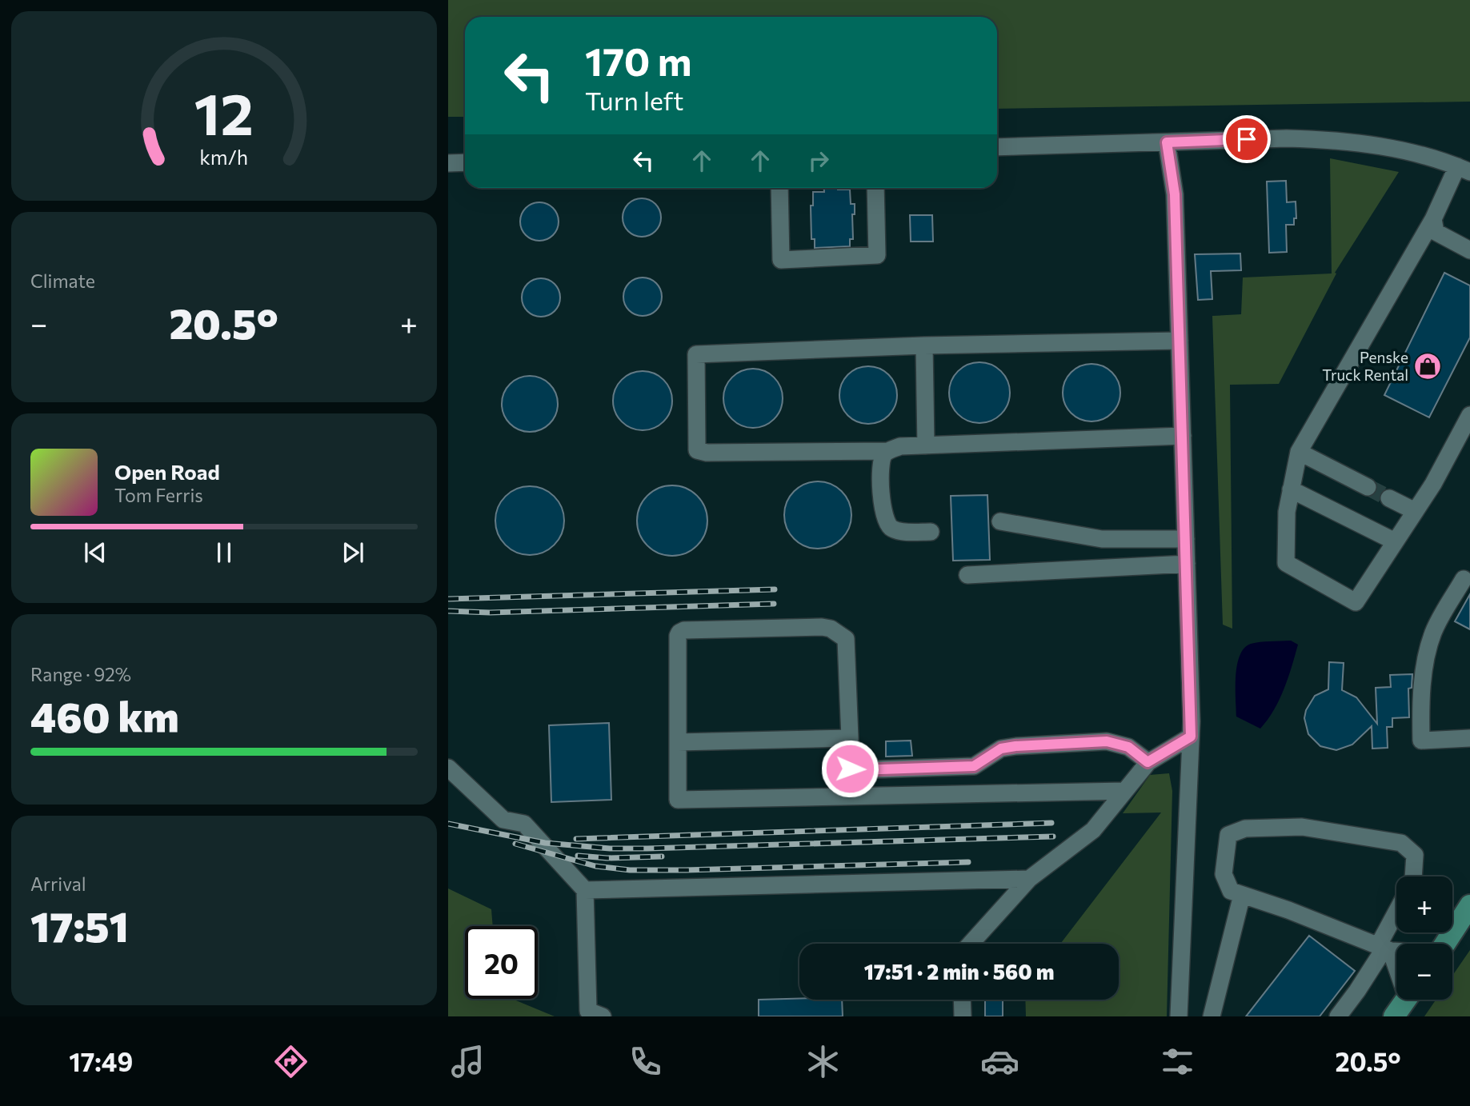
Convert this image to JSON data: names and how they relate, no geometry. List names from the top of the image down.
{
  "places": {
    "shop": ["Penske Truck Rental"]
  },
  "page": {
    "turn": ["170 m", "Turn left"],
    "tile": [
      "Climate",
      ["Range · 92%", "460 km"],
      ["Arrival", "17:51"]
    ],
    "heat": ["−", "20.5°", "+"],
    "song": ["Open Road", "Tom Ferris"],
    "map_buttons": ["+", "−"],
    "limit": "20",
    "trip": "17:51 · 2 min · 560 m",
    "tabs": ["17:49", "20.5°"],
    "gauge": ["12", "km/h"]
  }
}
